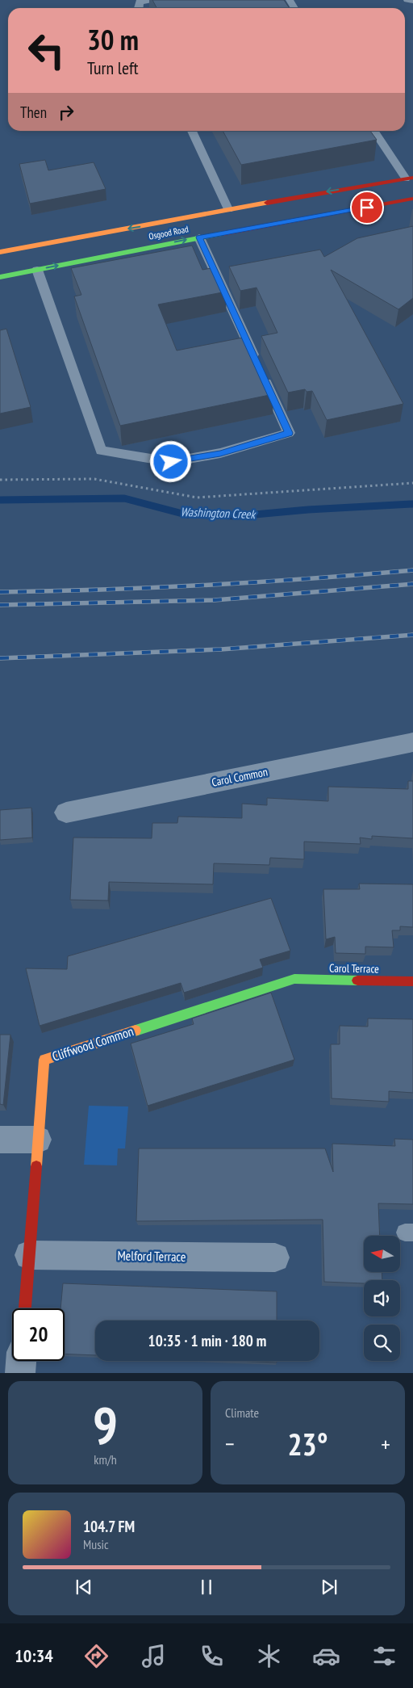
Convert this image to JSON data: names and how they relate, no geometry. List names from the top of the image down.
{
  "streets": {
    "main road": ["Osgood Road", "Carol Terrace", "Cliffwood Common"],
    "street": ["Carol Common", "Melford Terrace"]
  },
  "crossings": [
    ["Carol Terrace", "Cliffwood Common"],
    ["Cliffwood Common", "Melford Terrace"]
  ],
  "water": ["Washington Creek"],
  "north": "left",
  "page": {
    "turn": ["30 m", "Turn left"],
    "then": "Then",
    "limit": "20",
    "trip": "10:35 · 1 min · 180 m",
    "tile": [
      ["9", "km/h"],
      "Climate"
    ],
    "heat": ["−", "23°", "+"],
    "song": ["104.7 FM", "Music"],
    "tabs": "10:34"
  }
}
